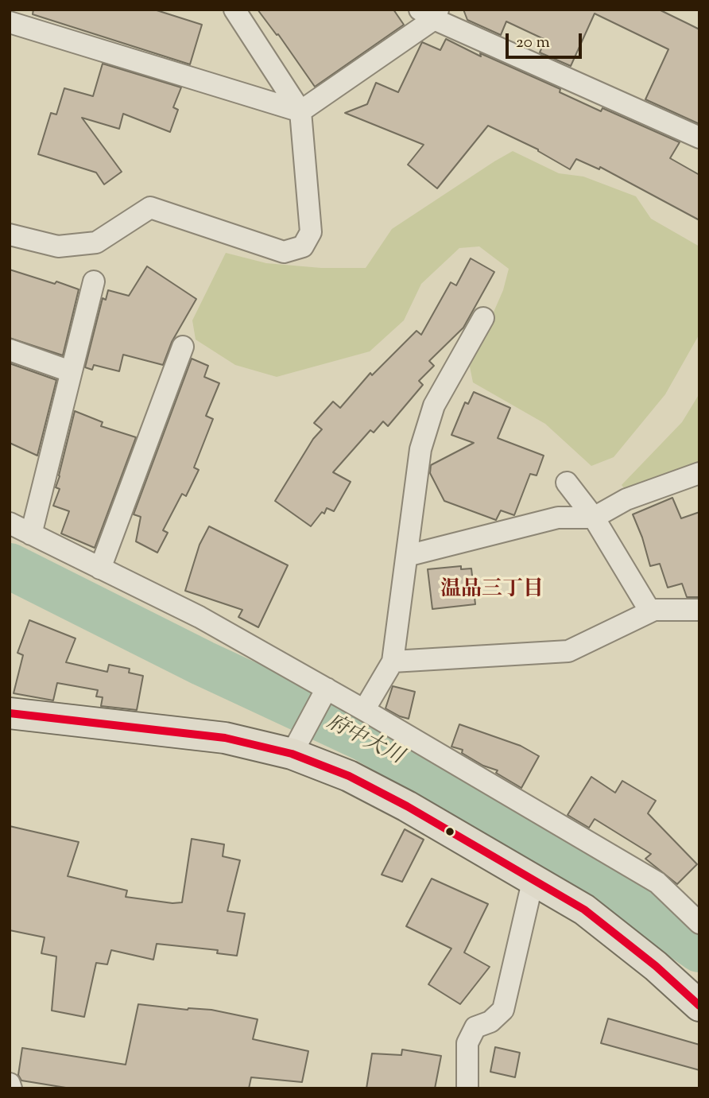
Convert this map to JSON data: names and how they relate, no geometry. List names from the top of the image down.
{
  "districts": ["温品三丁目"],
  "water": ["府中大川"],
  "scale_bar": "20 m"
}
